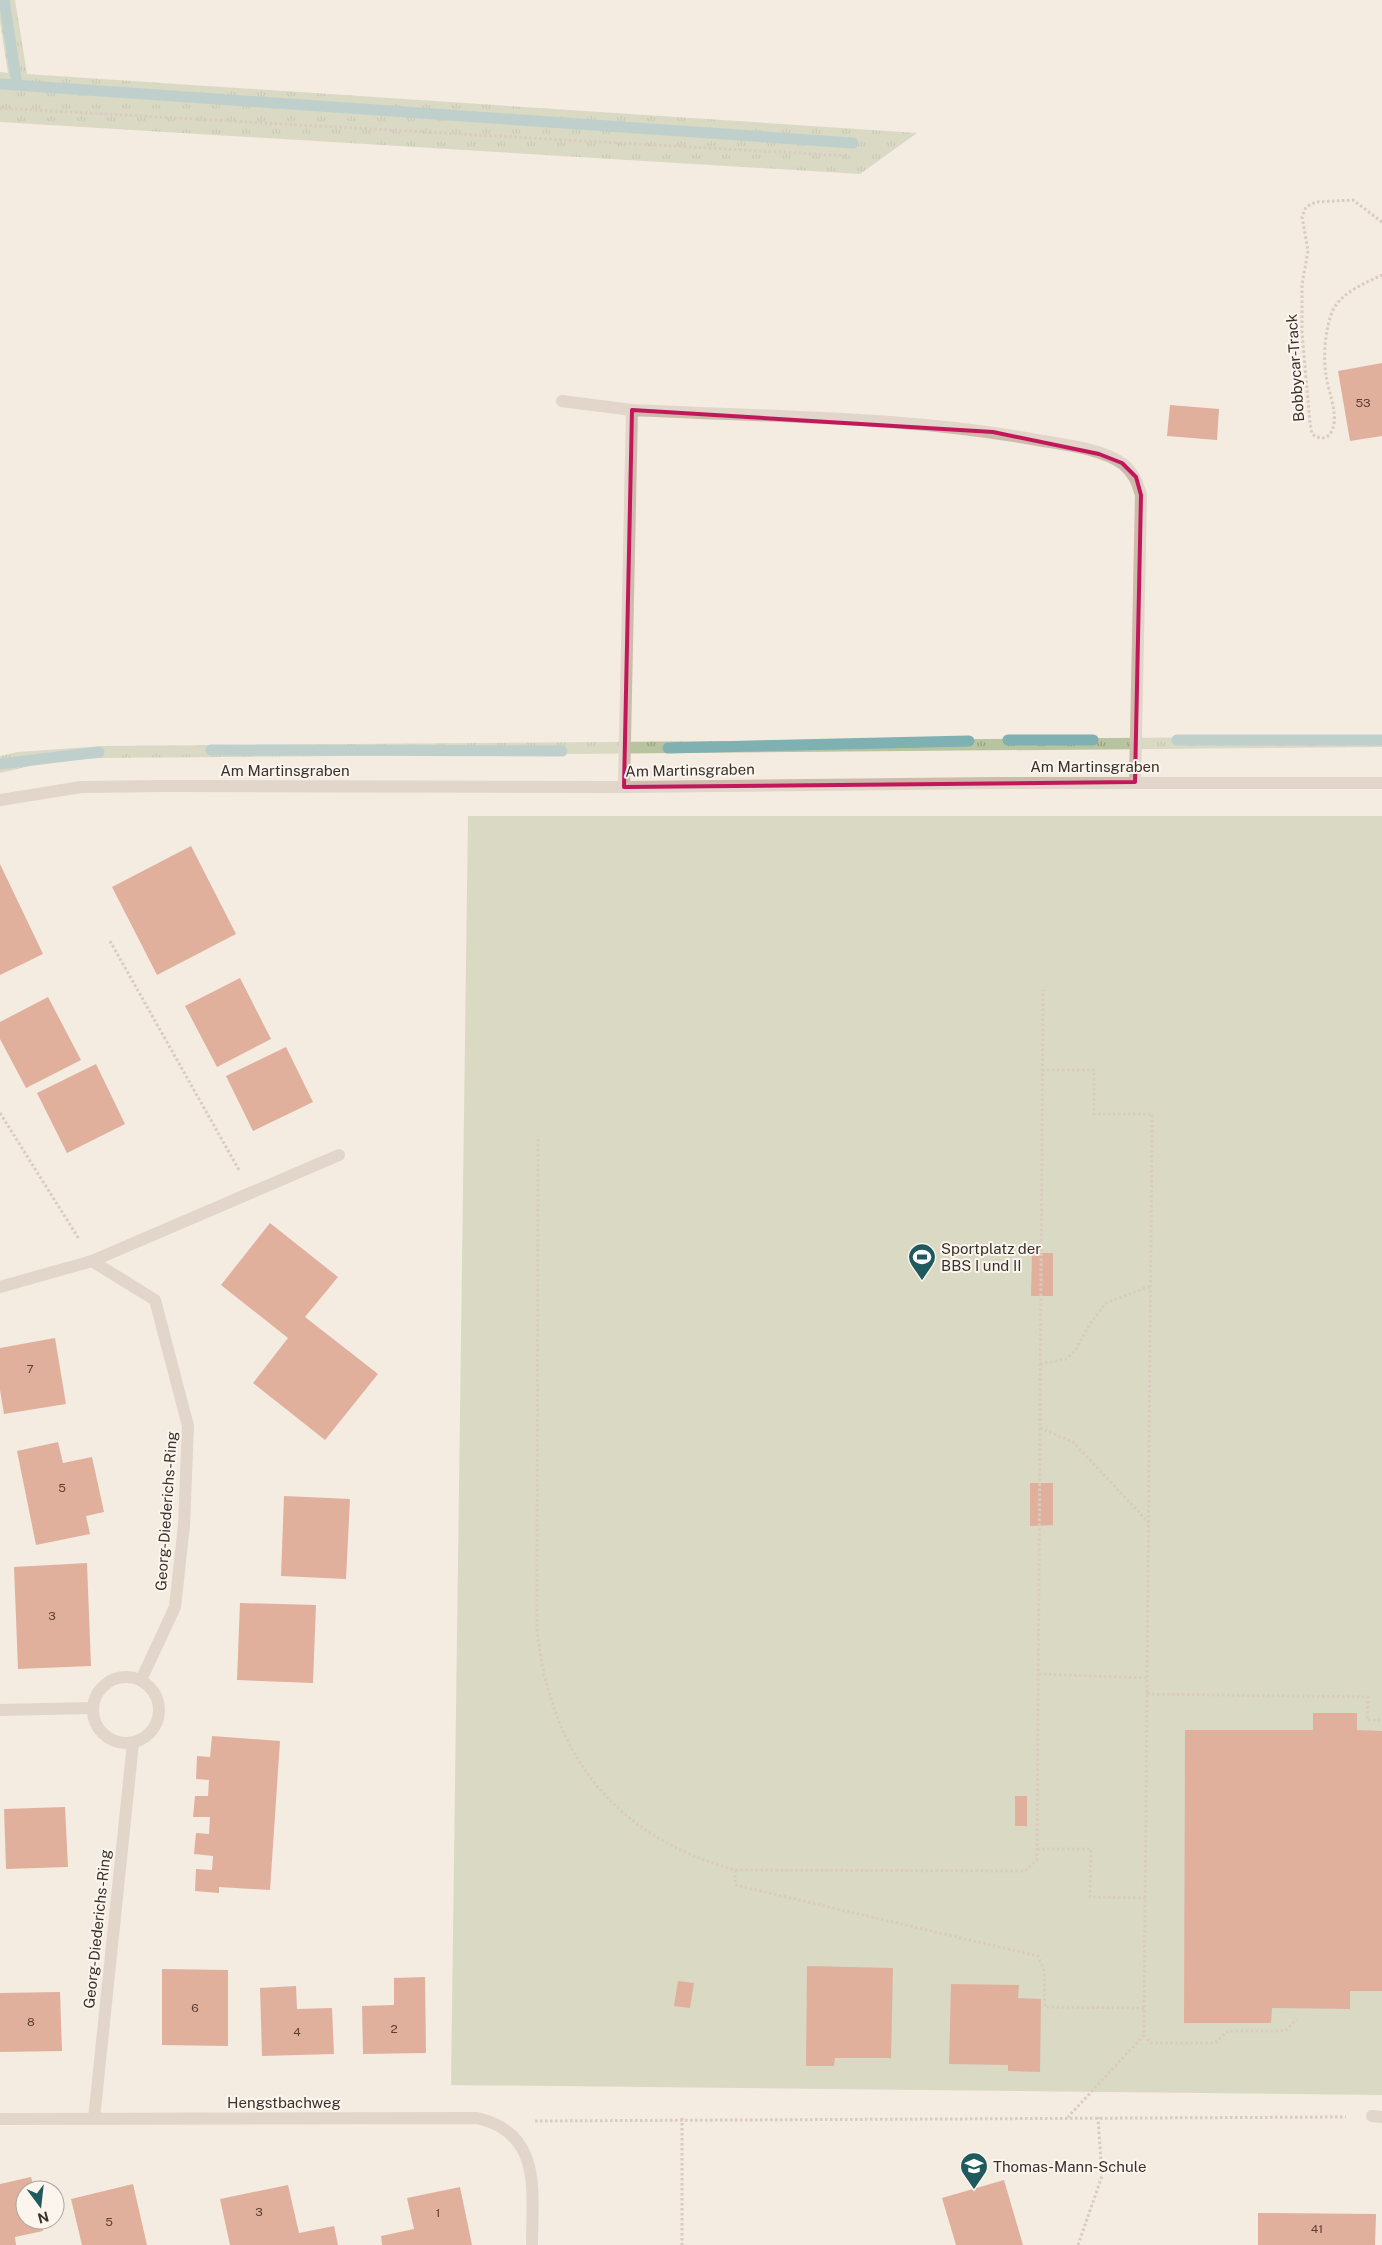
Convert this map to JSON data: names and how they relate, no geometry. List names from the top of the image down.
{
  "streets": {
    "street": ["Am Martinsgraben", "Georg-Diederichs-Ring", "Hengstbachweg"],
    "path": ["Bobbycar-Track"]
  },
  "crossings": [
    ["Georg-Diederichs-Ring", "Hengstbachweg"]
  ],
  "places": {
    "sports": ["Sportplatz der BBS I und II"],
    "school or university": ["Thomas-Mann-Schule"]
  },
  "house_numbers": [
    "53",
    "7",
    "5",
    "3",
    "6",
    "8",
    "2",
    "4",
    "3",
    "1",
    "5",
    "41"
  ],
  "north": "bottom"
}
